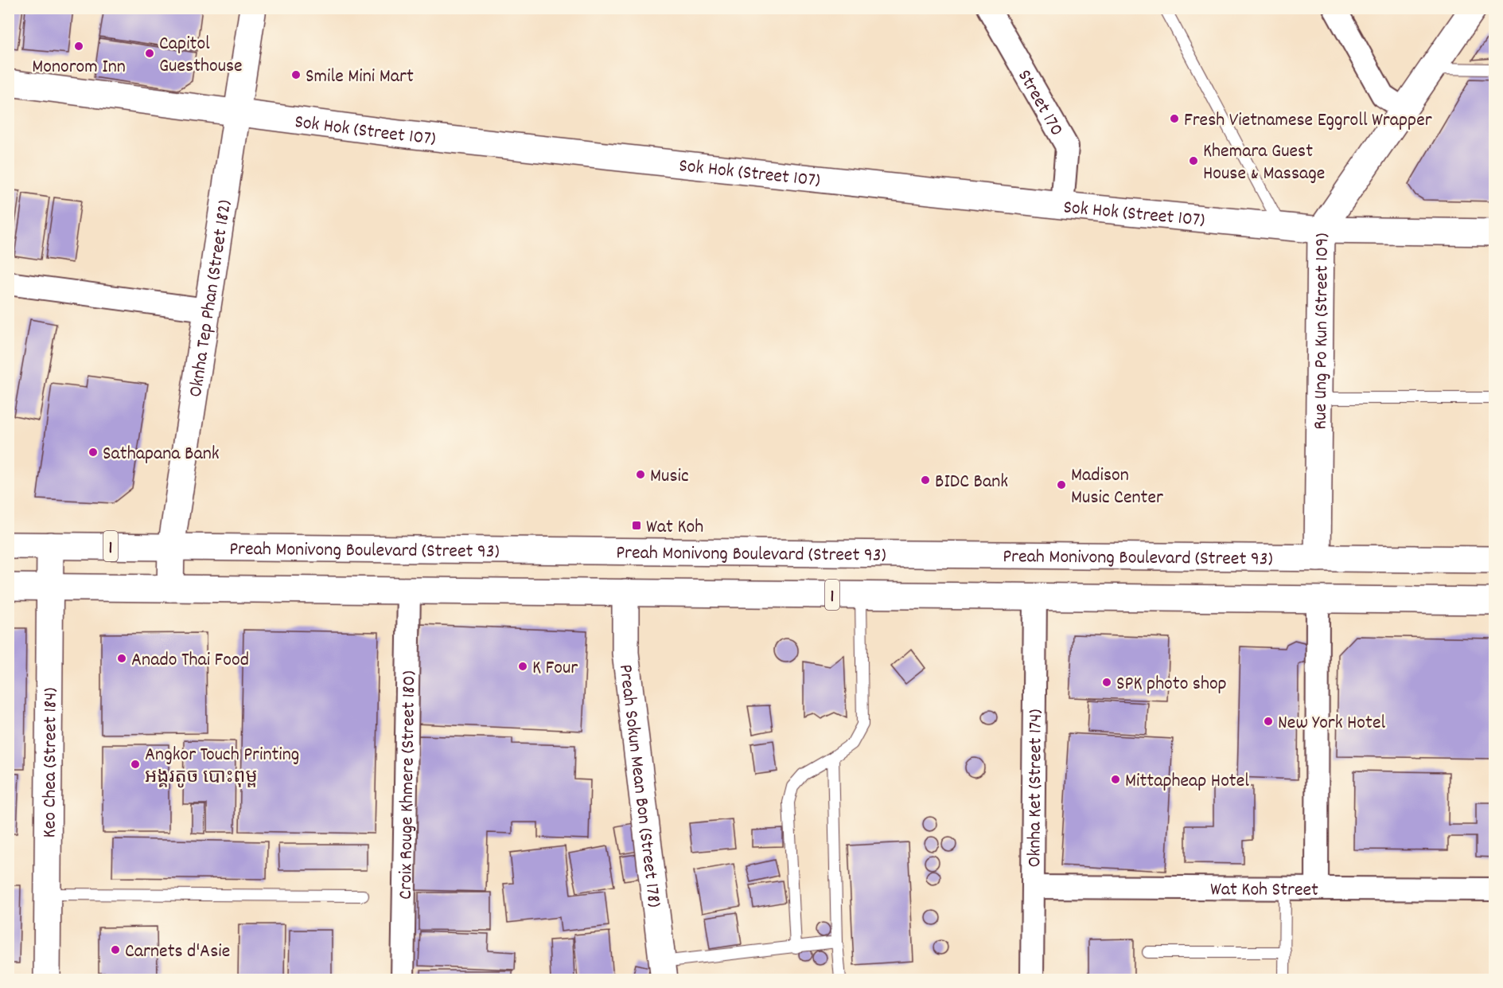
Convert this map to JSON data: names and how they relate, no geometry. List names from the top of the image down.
{
  "streets": {
    "main road": [
      "Sok Hok (Street 107)",
      "Oknha Tep Phan (Street 182)",
      "Rue Ung Po Kun (Street 109)",
      "1",
      "Preah Monivong Boulevard (Street 93)",
      "Keo Chea (Street 184)",
      "Preah Sokun Mean Bon (Street 178)"
    ],
    "street": [
      "Street 170",
      "Croix Rouge Khmere (Street 180)",
      "Oknha Ket (Street 174)",
      "Wat Koh Street"
    ]
  },
  "crossings": [
    ["Street 170", "Sok Hok (Street 107)"],
    ["Sok Hok (Street 107)", "Oknha Tep Phan (Street 182)"],
    ["Sok Hok (Street 107)", "Rue Ung Po Kun (Street 109)"],
    ["Oknha Tep Phan (Street 182)", "1"],
    ["Oknha Tep Phan (Street 182)", "Preah Monivong Boulevard (Street 93)"],
    ["Rue Ung Po Kun (Street 109)", "Preah Monivong Boulevard (Street 93)"],
    ["1", "Keo Chea (Street 184)"],
    ["1", "Croix Rouge Khmere (Street 180)"],
    ["1", "Preah Sokun Mean Bon (Street 178)"],
    ["1", "Oknha Ket (Street 174)"],
    ["Preah Monivong Boulevard (Street 93)", "Keo Chea (Street 184)"],
    ["Oknha Ket (Street 174)", "Wat Koh Street"]
  ],
  "places": {
    "other": [
      "Monorom Inn",
      "Capitol Guesthouse",
      "Smile Mini Mart",
      "Fresh Vietnamese Eggroll Wrapper",
      "Khemara Guest House & Massage",
      "Sathapana Bank",
      "Music",
      "BIDC Bank",
      "Madison Music Center",
      "Anado Thai Food",
      "K Four",
      "SPK photo shop",
      "New York Hotel",
      "Angkor Touch Printing អង្គរតូច បោះពុម្ព",
      "Mittapheap Hotel",
      "Carnets d'Asie"
    ],
    "transit": ["Wat Koh"]
  }
}
